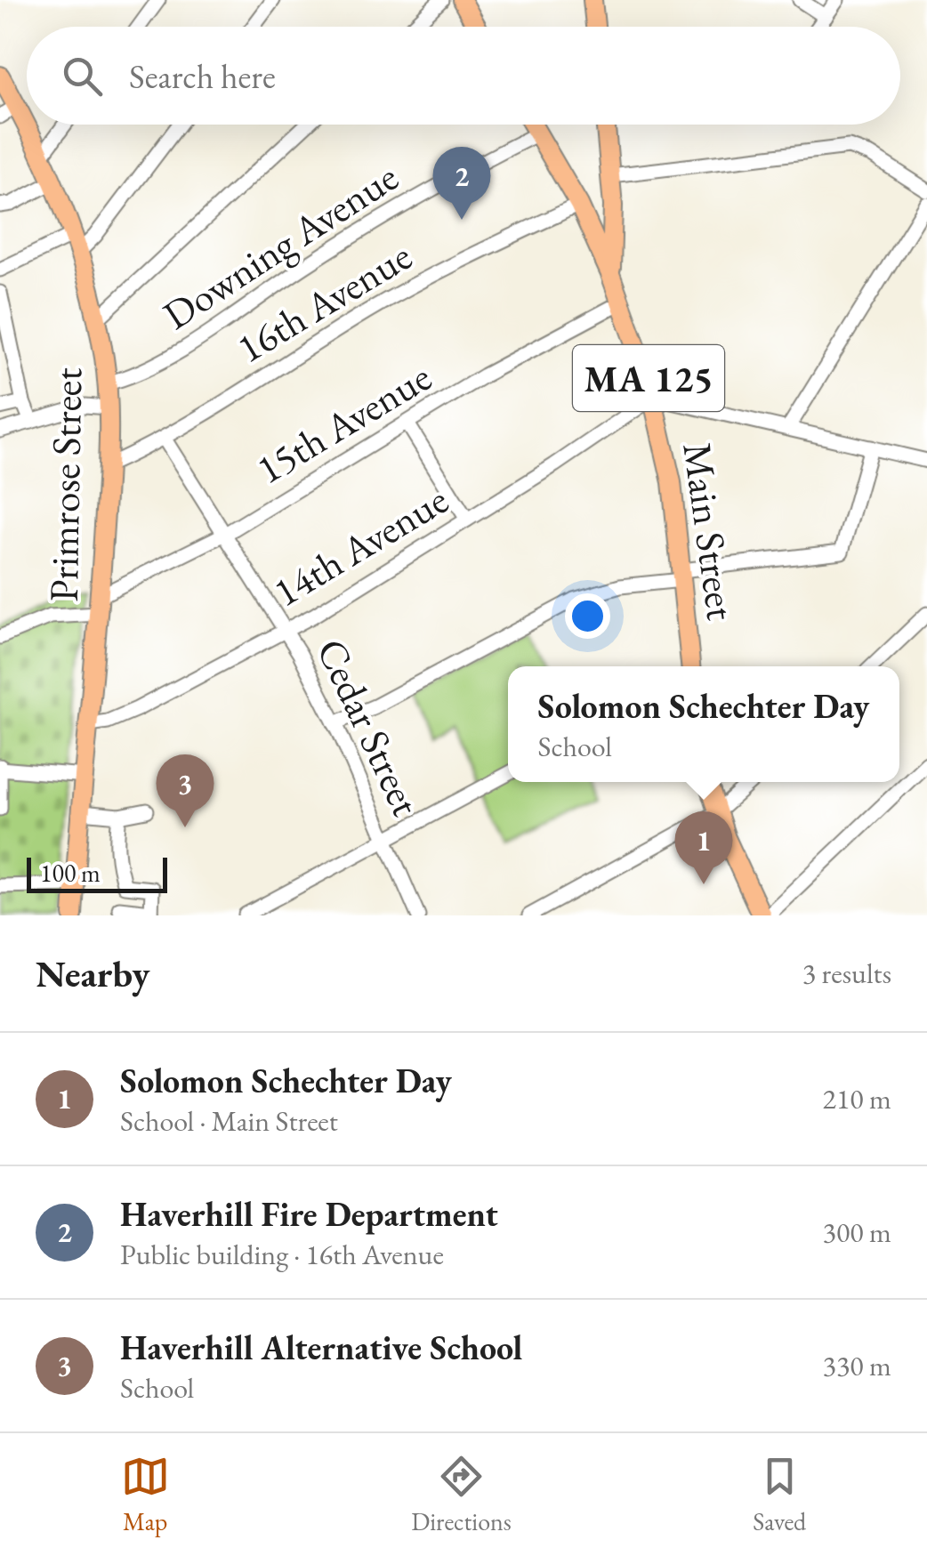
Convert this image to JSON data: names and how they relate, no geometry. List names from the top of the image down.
{
  "streets": {
    "main road": ["MA 125", "Primrose Street", "Main Street"],
    "street": [
      "Downing Avenue",
      "16th Avenue",
      "15th Avenue",
      "14th Avenue",
      "Cedar Street"
    ]
  },
  "crossings": [
    ["Downing Avenue", "Primrose Street"],
    ["Downing Avenue", "Main Street"],
    ["16th Avenue", "Primrose Street"],
    ["16th Avenue", "Main Street"],
    ["16th Avenue", "Cedar Street"],
    ["15th Avenue", "Primrose Street"],
    ["15th Avenue", "Main Street"],
    ["15th Avenue", "Cedar Street"],
    ["Primrose Street", "14th Avenue"],
    ["Main Street", "14th Avenue"],
    ["14th Avenue", "Cedar Street"]
  ],
  "scale_bar": "100 m",
  "page": {
    "search": "Search here",
    "pins": ["2", "3", "1"],
    "popup": ["Solomon Schechter Day", "School"],
    "scale": "100 m",
    "heading": ["Nearby", "3 results"],
    "list": [
      {
        "mark": "1",
        "name": "Solomon Schechter Day",
        "note": "School · Main Street",
        "value": "210 m"
      },
      {
        "mark": "2",
        "name": "Haverhill Fire Department",
        "note": "Public building · 16th Avenue",
        "value": "300 m"
      },
      {
        "mark": "3",
        "name": "Haverhill Alternative School",
        "note": "School",
        "value": "330 m"
      }
    ],
    "nav": ["Map", "Directions", "Saved"]
  }
}
